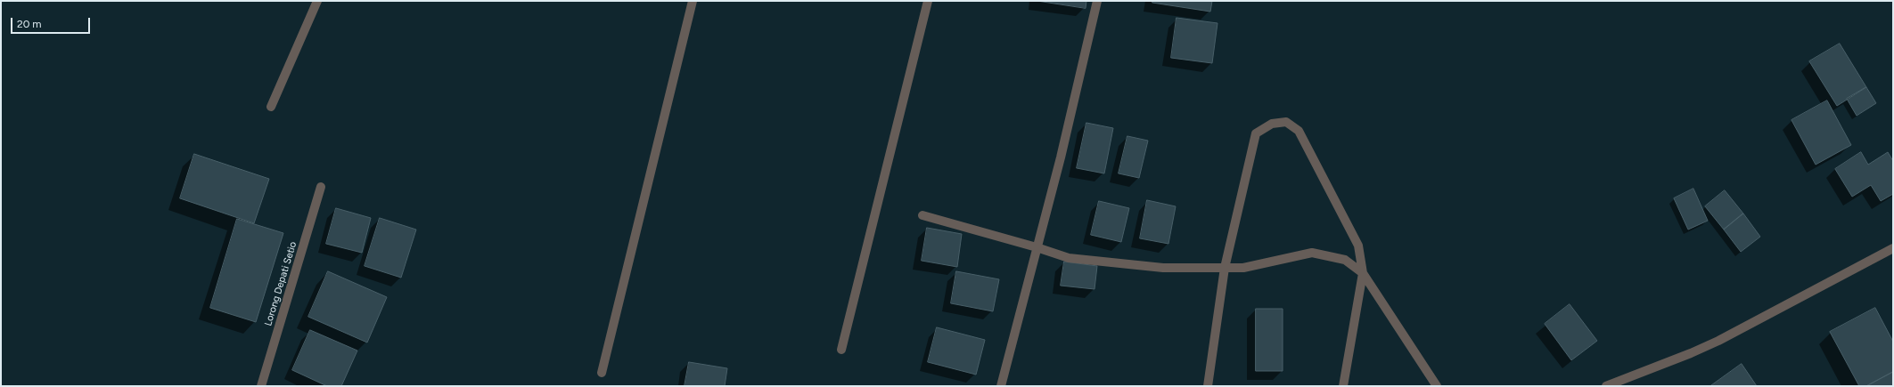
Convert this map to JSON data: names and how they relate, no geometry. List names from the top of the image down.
{
  "streets": {
    "street": ["Lorong Depati Setio"]
  },
  "scale_bar": "20 m"
}
